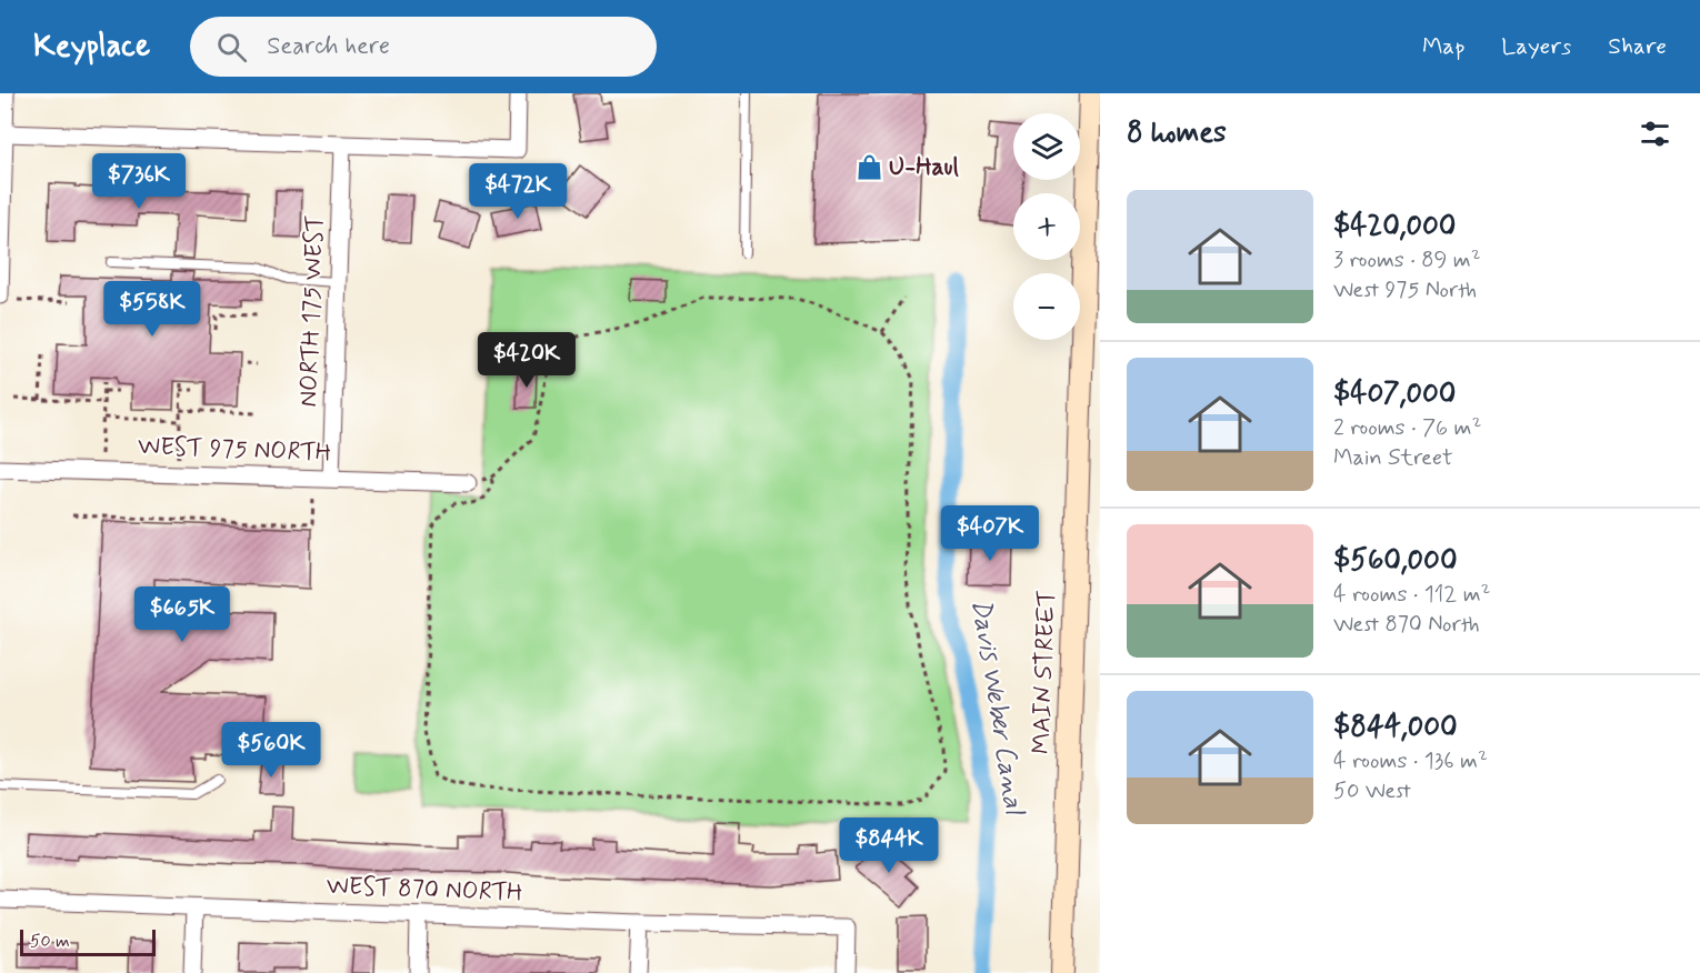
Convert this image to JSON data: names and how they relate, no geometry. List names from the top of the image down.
{
  "streets": {
    "main road": ["MAIN STREET"],
    "street": ["NORTH 175 WEST", "WEST 975 NORTH", "WEST 870 NORTH"]
  },
  "crossings": [
    ["NORTH 175 WEST", "WEST 975 NORTH"]
  ],
  "water": ["Davis Weber Canal"],
  "places": {
    "shop": ["U-Haul"]
  },
  "scale_bar": "50 m",
  "page": {
    "header": "Keyplace",
    "search": "Search here",
    "nav": ["Map", "Layers", "Share"],
    "heading": "8 homes",
    "map_buttons": ["+", "−"],
    "price": [
      "$736K",
      "$472K",
      "$558K",
      "$420K",
      "$407K",
      "$665K",
      "$560K",
      "$844K"
    ],
    "list": [
      {
        "name": "$420,000",
        "note": "3 rooms · 89 m² · West 975 North"
      },
      {
        "name": "$407,000",
        "note": "2 rooms · 76 m² · Main Street"
      },
      {
        "name": "$560,000",
        "note": "4 rooms · 112 m² · West 870 North"
      },
      {
        "name": "$844,000",
        "note": "4 rooms · 136 m² · 50 West"
      }
    ],
    "scale": "50 m"
  }
}
